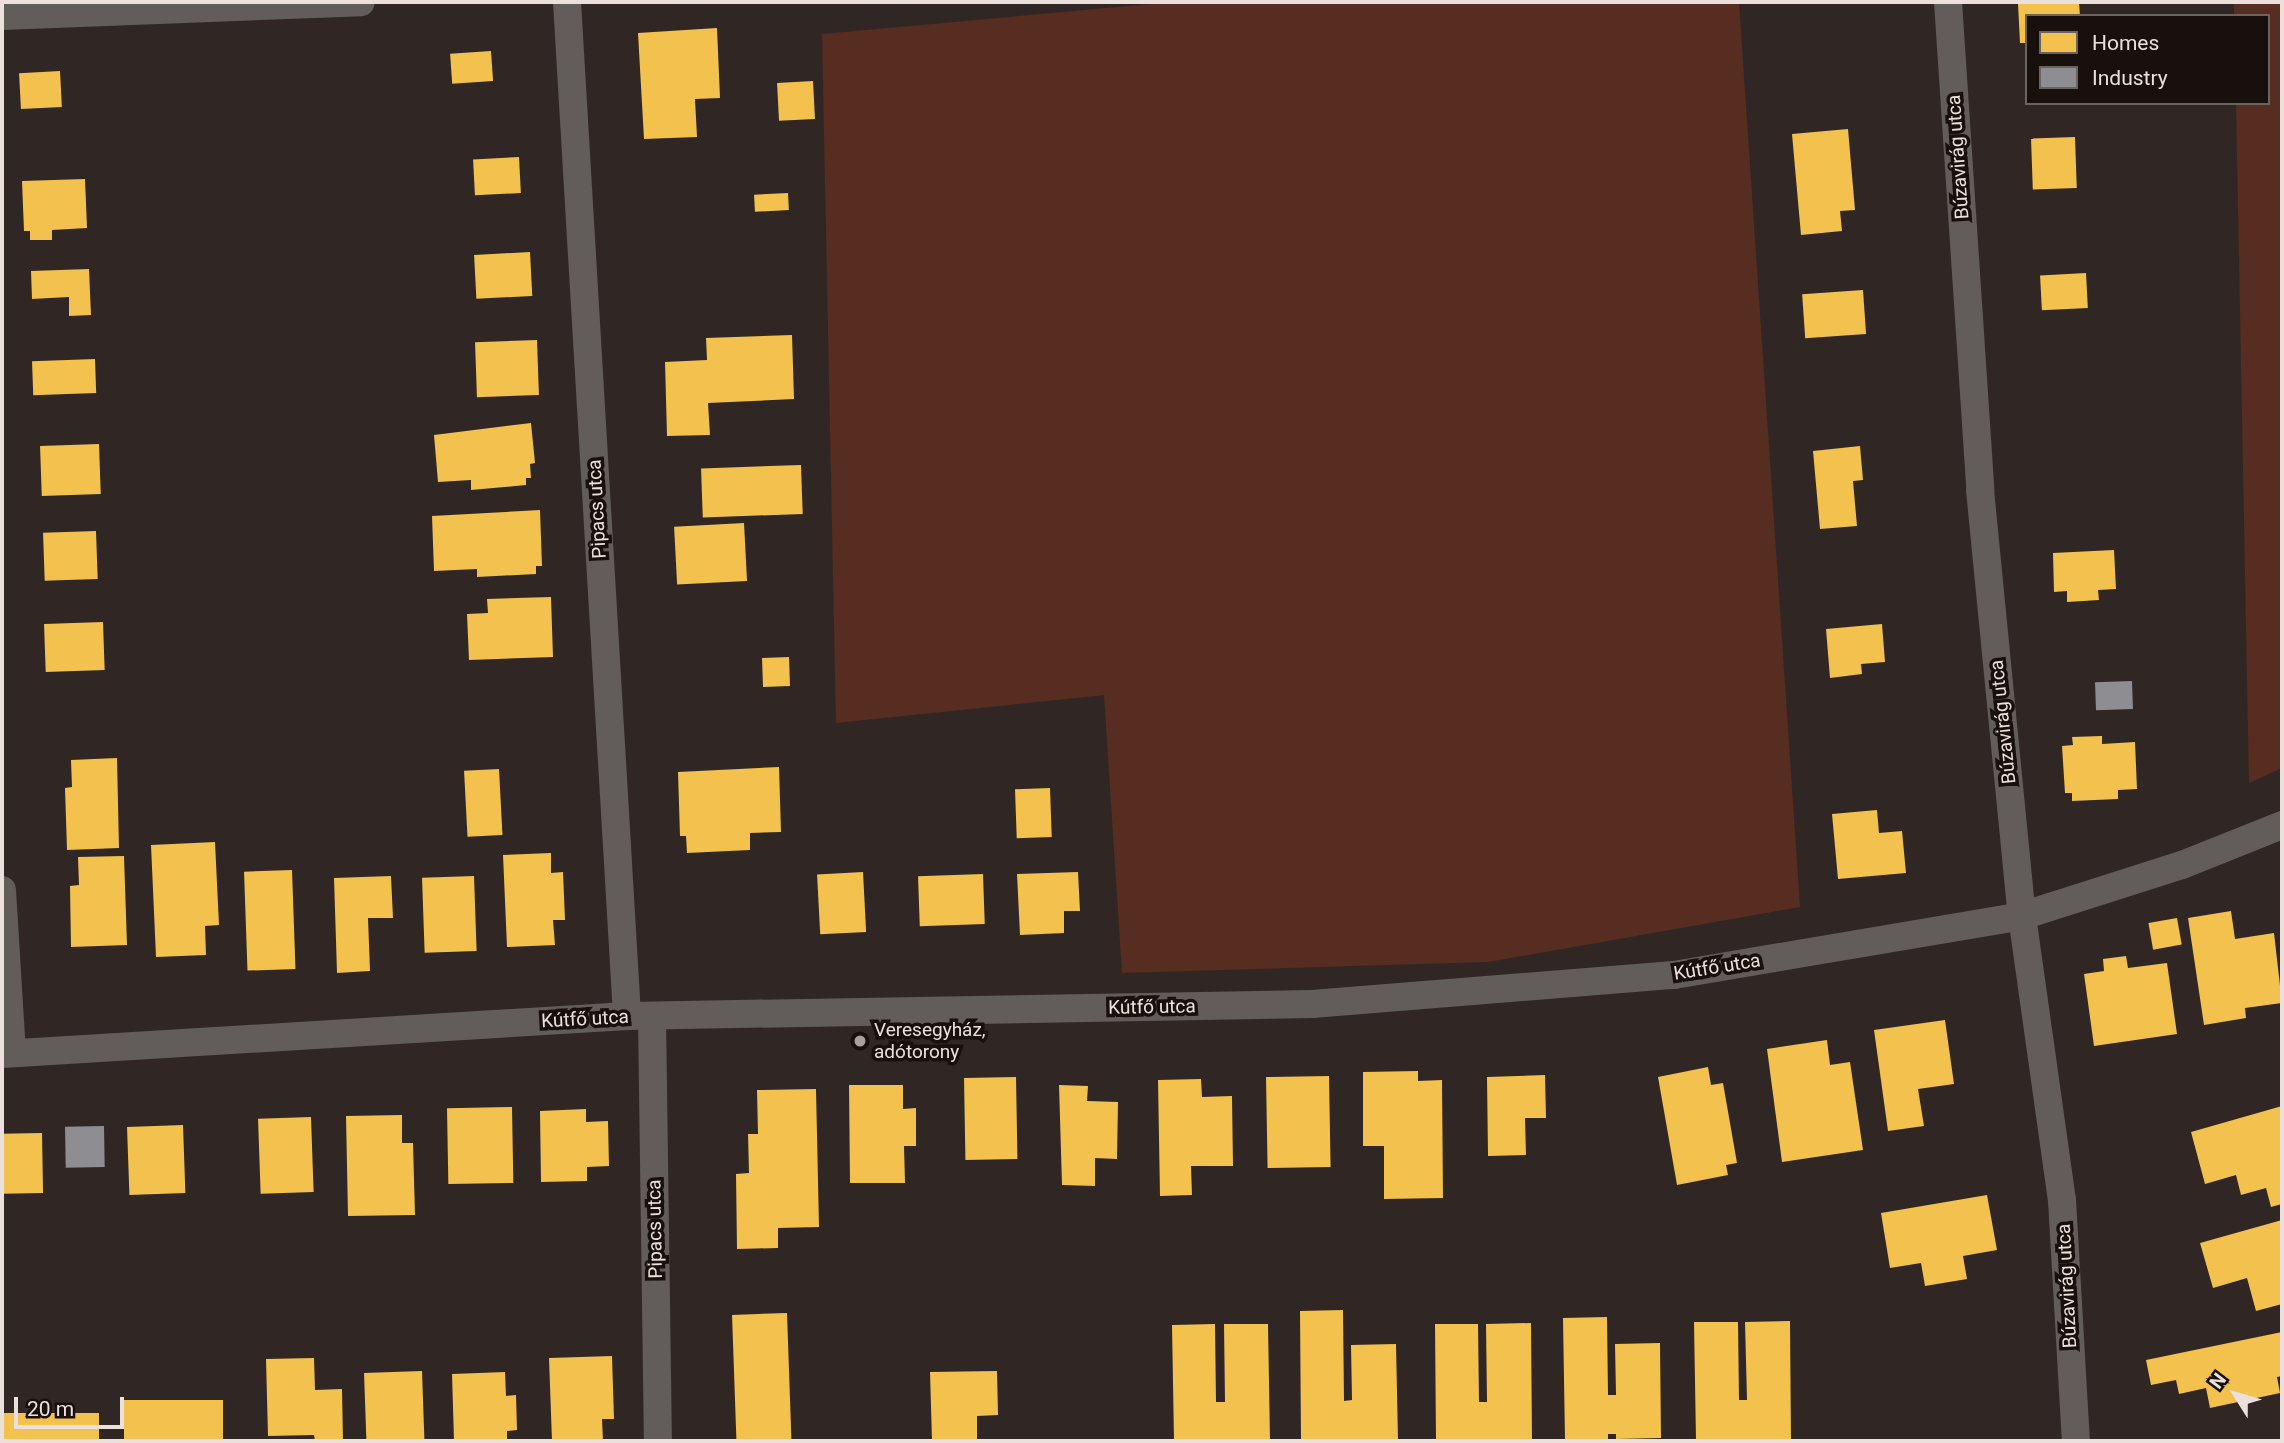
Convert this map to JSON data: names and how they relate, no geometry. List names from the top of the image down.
{
  "streets": {
    "street": ["Búzavirág utca", "Pipacs utca", "Kútfő utca"]
  },
  "crossings": [
    ["Búzavirág utca", "Kútfő utca"],
    ["Pipacs utca", "Kútfő utca"]
  ],
  "places": ["Veresegyház, adótorony"],
  "legend": ["Homes", "Industry"],
  "scale_bar": "20 m",
  "north": "top left"
}
